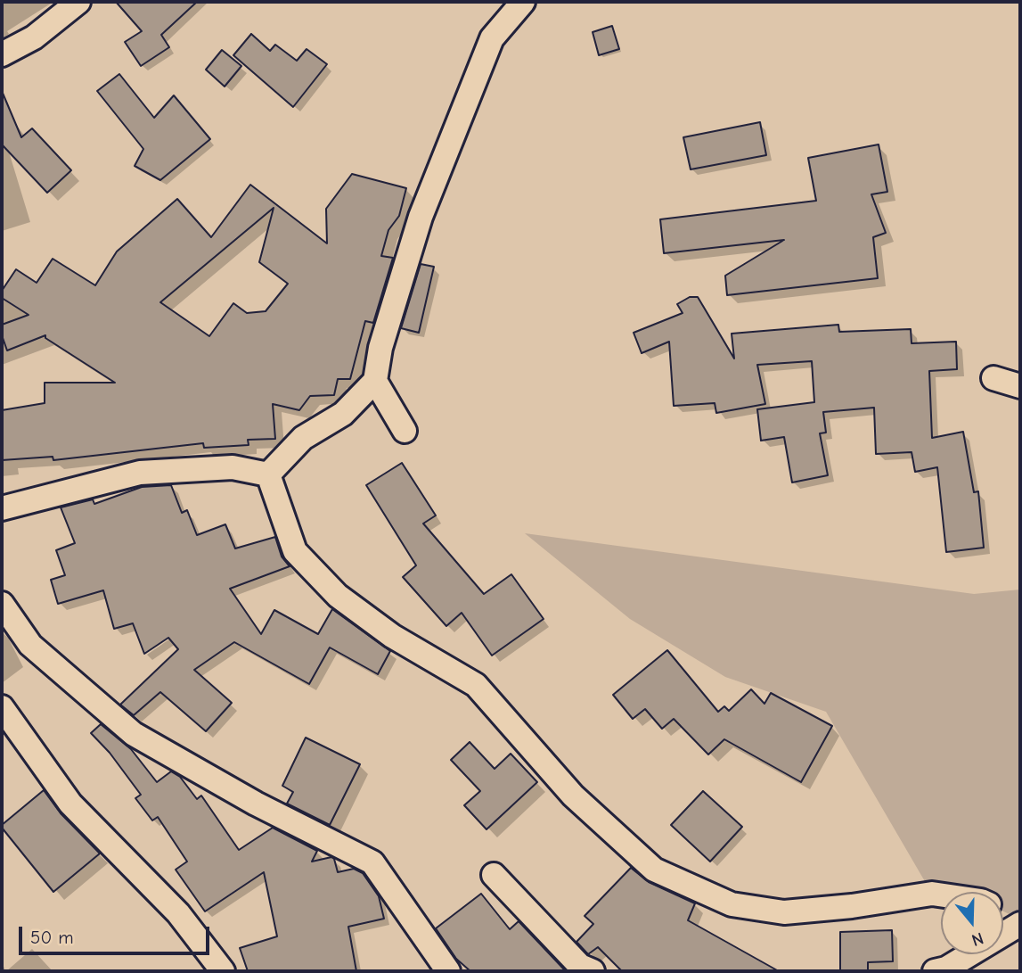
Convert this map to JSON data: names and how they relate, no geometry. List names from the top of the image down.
{
  "scale_bar": "50 m",
  "north": "bottom"
}
